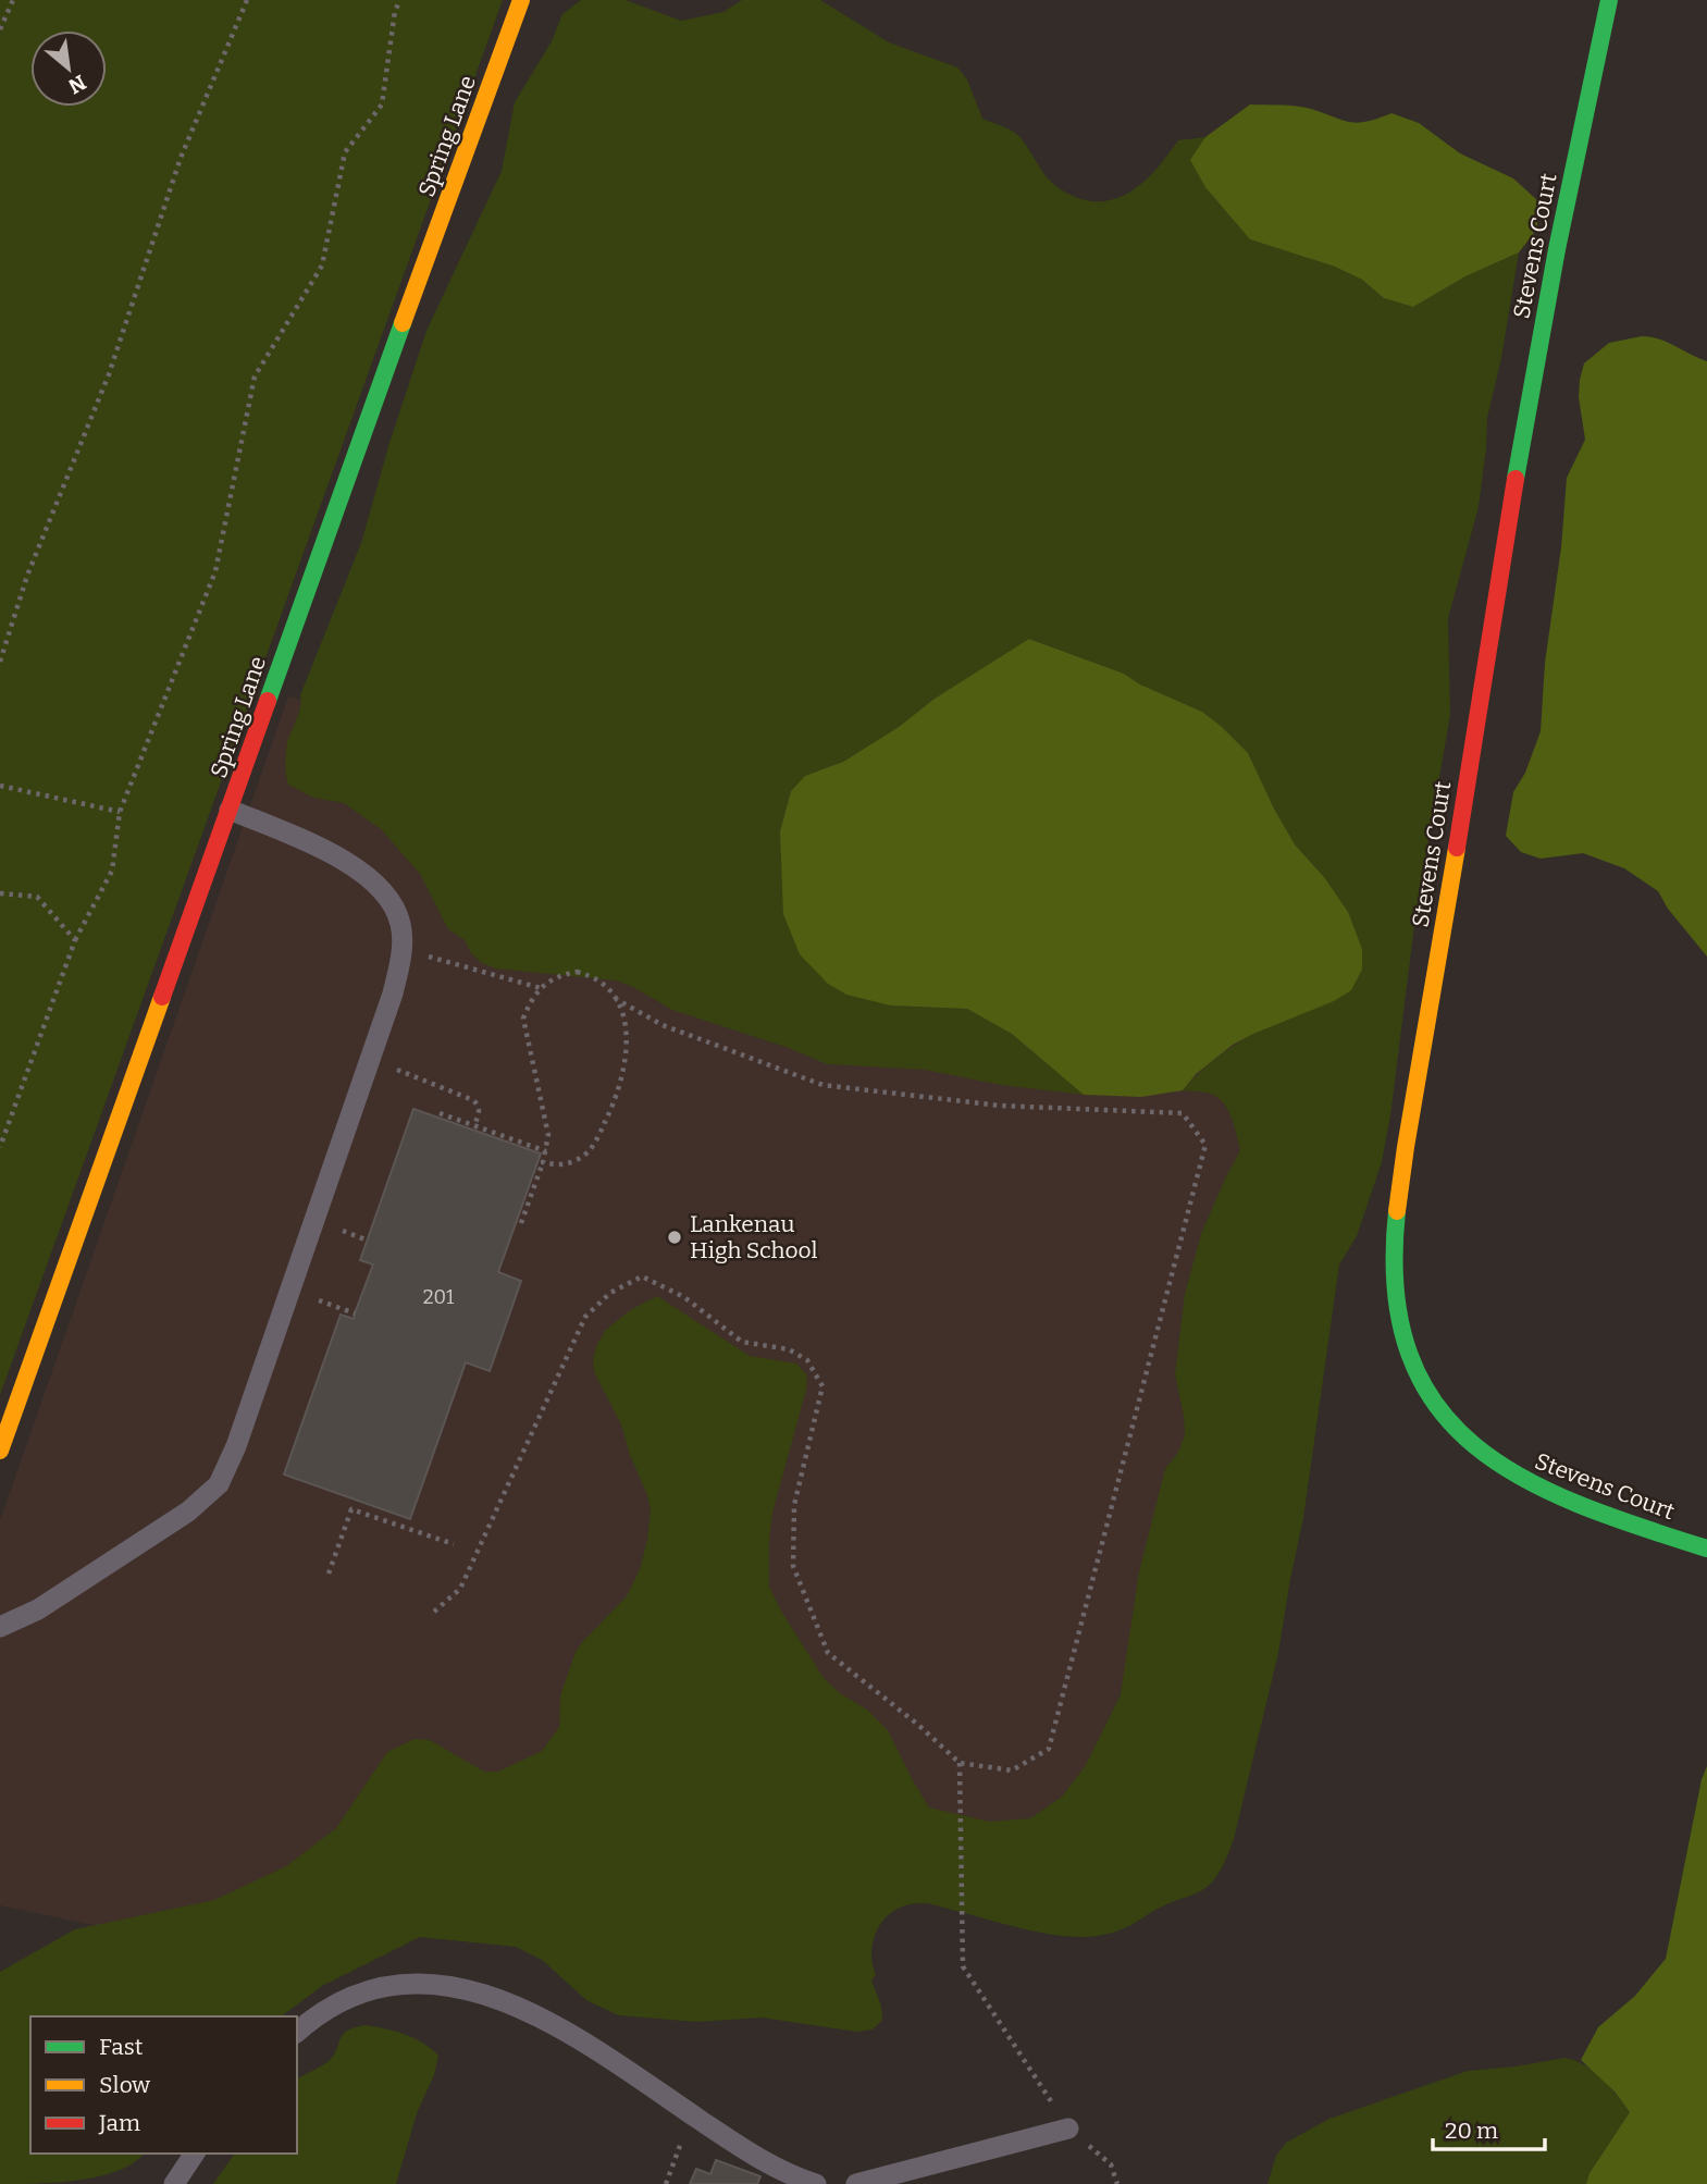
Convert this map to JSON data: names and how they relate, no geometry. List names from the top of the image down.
{
  "streets": {
    "street": ["Spring Lane", "Stevens Court"]
  },
  "places": ["Lankenau High School"],
  "house_numbers": ["201"],
  "legend": ["Fast", "Slow", "Jam"],
  "scale_bar": "20 m",
  "north": "bottom right"
}
